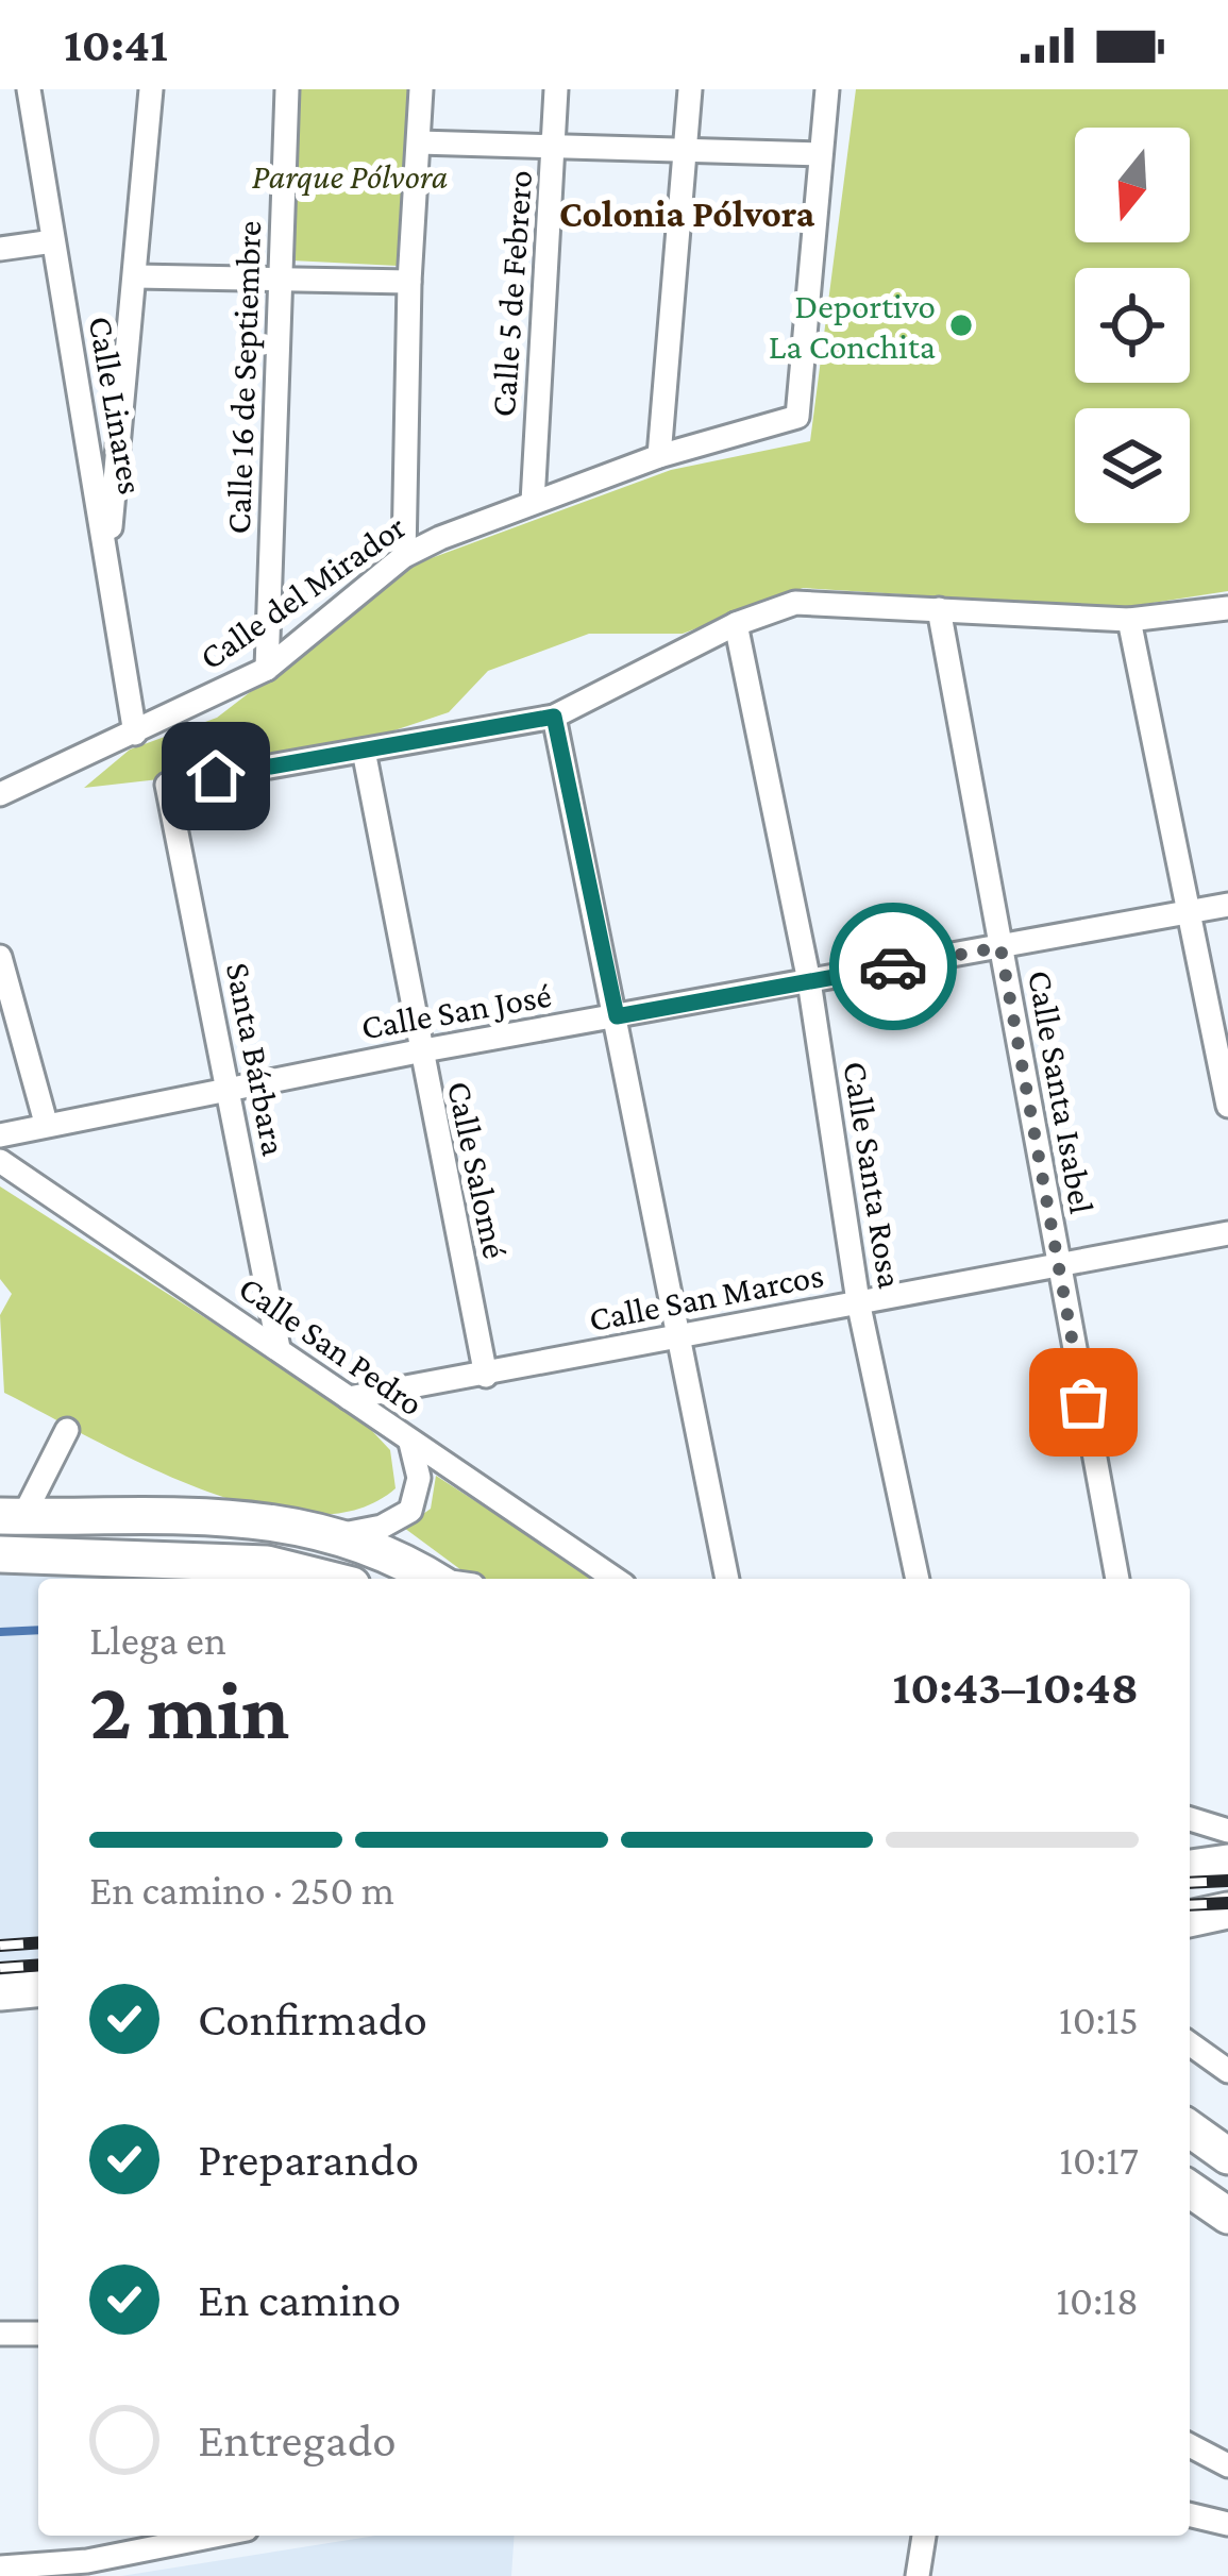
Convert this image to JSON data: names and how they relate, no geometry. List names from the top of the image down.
{
  "streets": {
    "street": [
      "Calle 5 de Febrero",
      "Calle 16 de Septiembre",
      "Calle Linares",
      "Calle del Mirador",
      "Calle San José",
      "Santa Bárbara",
      "Calle Santa Isabel",
      "Calle Salomé",
      "Calle Santa Rosa",
      "Calle San Marcos",
      "Calle San Pedro"
    ]
  },
  "crossings": [
    ["Calle 5 de Febrero", "Calle del Mirador"],
    ["Calle 16 de Septiembre", "Calle del Mirador"],
    ["Calle Linares", "Calle del Mirador"],
    ["Calle San José", "Santa Bárbara"],
    ["Calle San José", "Calle Santa Isabel"],
    ["Calle San José", "Calle Salomé"],
    ["Calle San José", "Calle Santa Rosa"],
    ["Santa Bárbara", "Calle Salomé"],
    ["Santa Bárbara", "Calle San Pedro"],
    ["Calle Santa Isabel", "Calle San Marcos"],
    ["Calle Salomé", "Calle San Marcos"],
    ["Calle Santa Rosa", "Calle San Marcos"],
    ["Calle San Marcos", "Calle San Pedro"]
  ],
  "districts": ["Colonia Pólvora"],
  "parks": ["Parque Pólvora"],
  "places": ["Deportivo La Conchita"],
  "north": "bottom",
  "page": {
    "status": "10:41",
    "heading": ["2 min", "Llega en", "10:43–10:48"],
    "bar": "En camino · 250 m",
    "list": [
      ["Confirmado", "10:15"],
      ["Preparando", "10:17"],
      ["En camino", "10:18"],
      "Entregado"
    ]
  }
}
